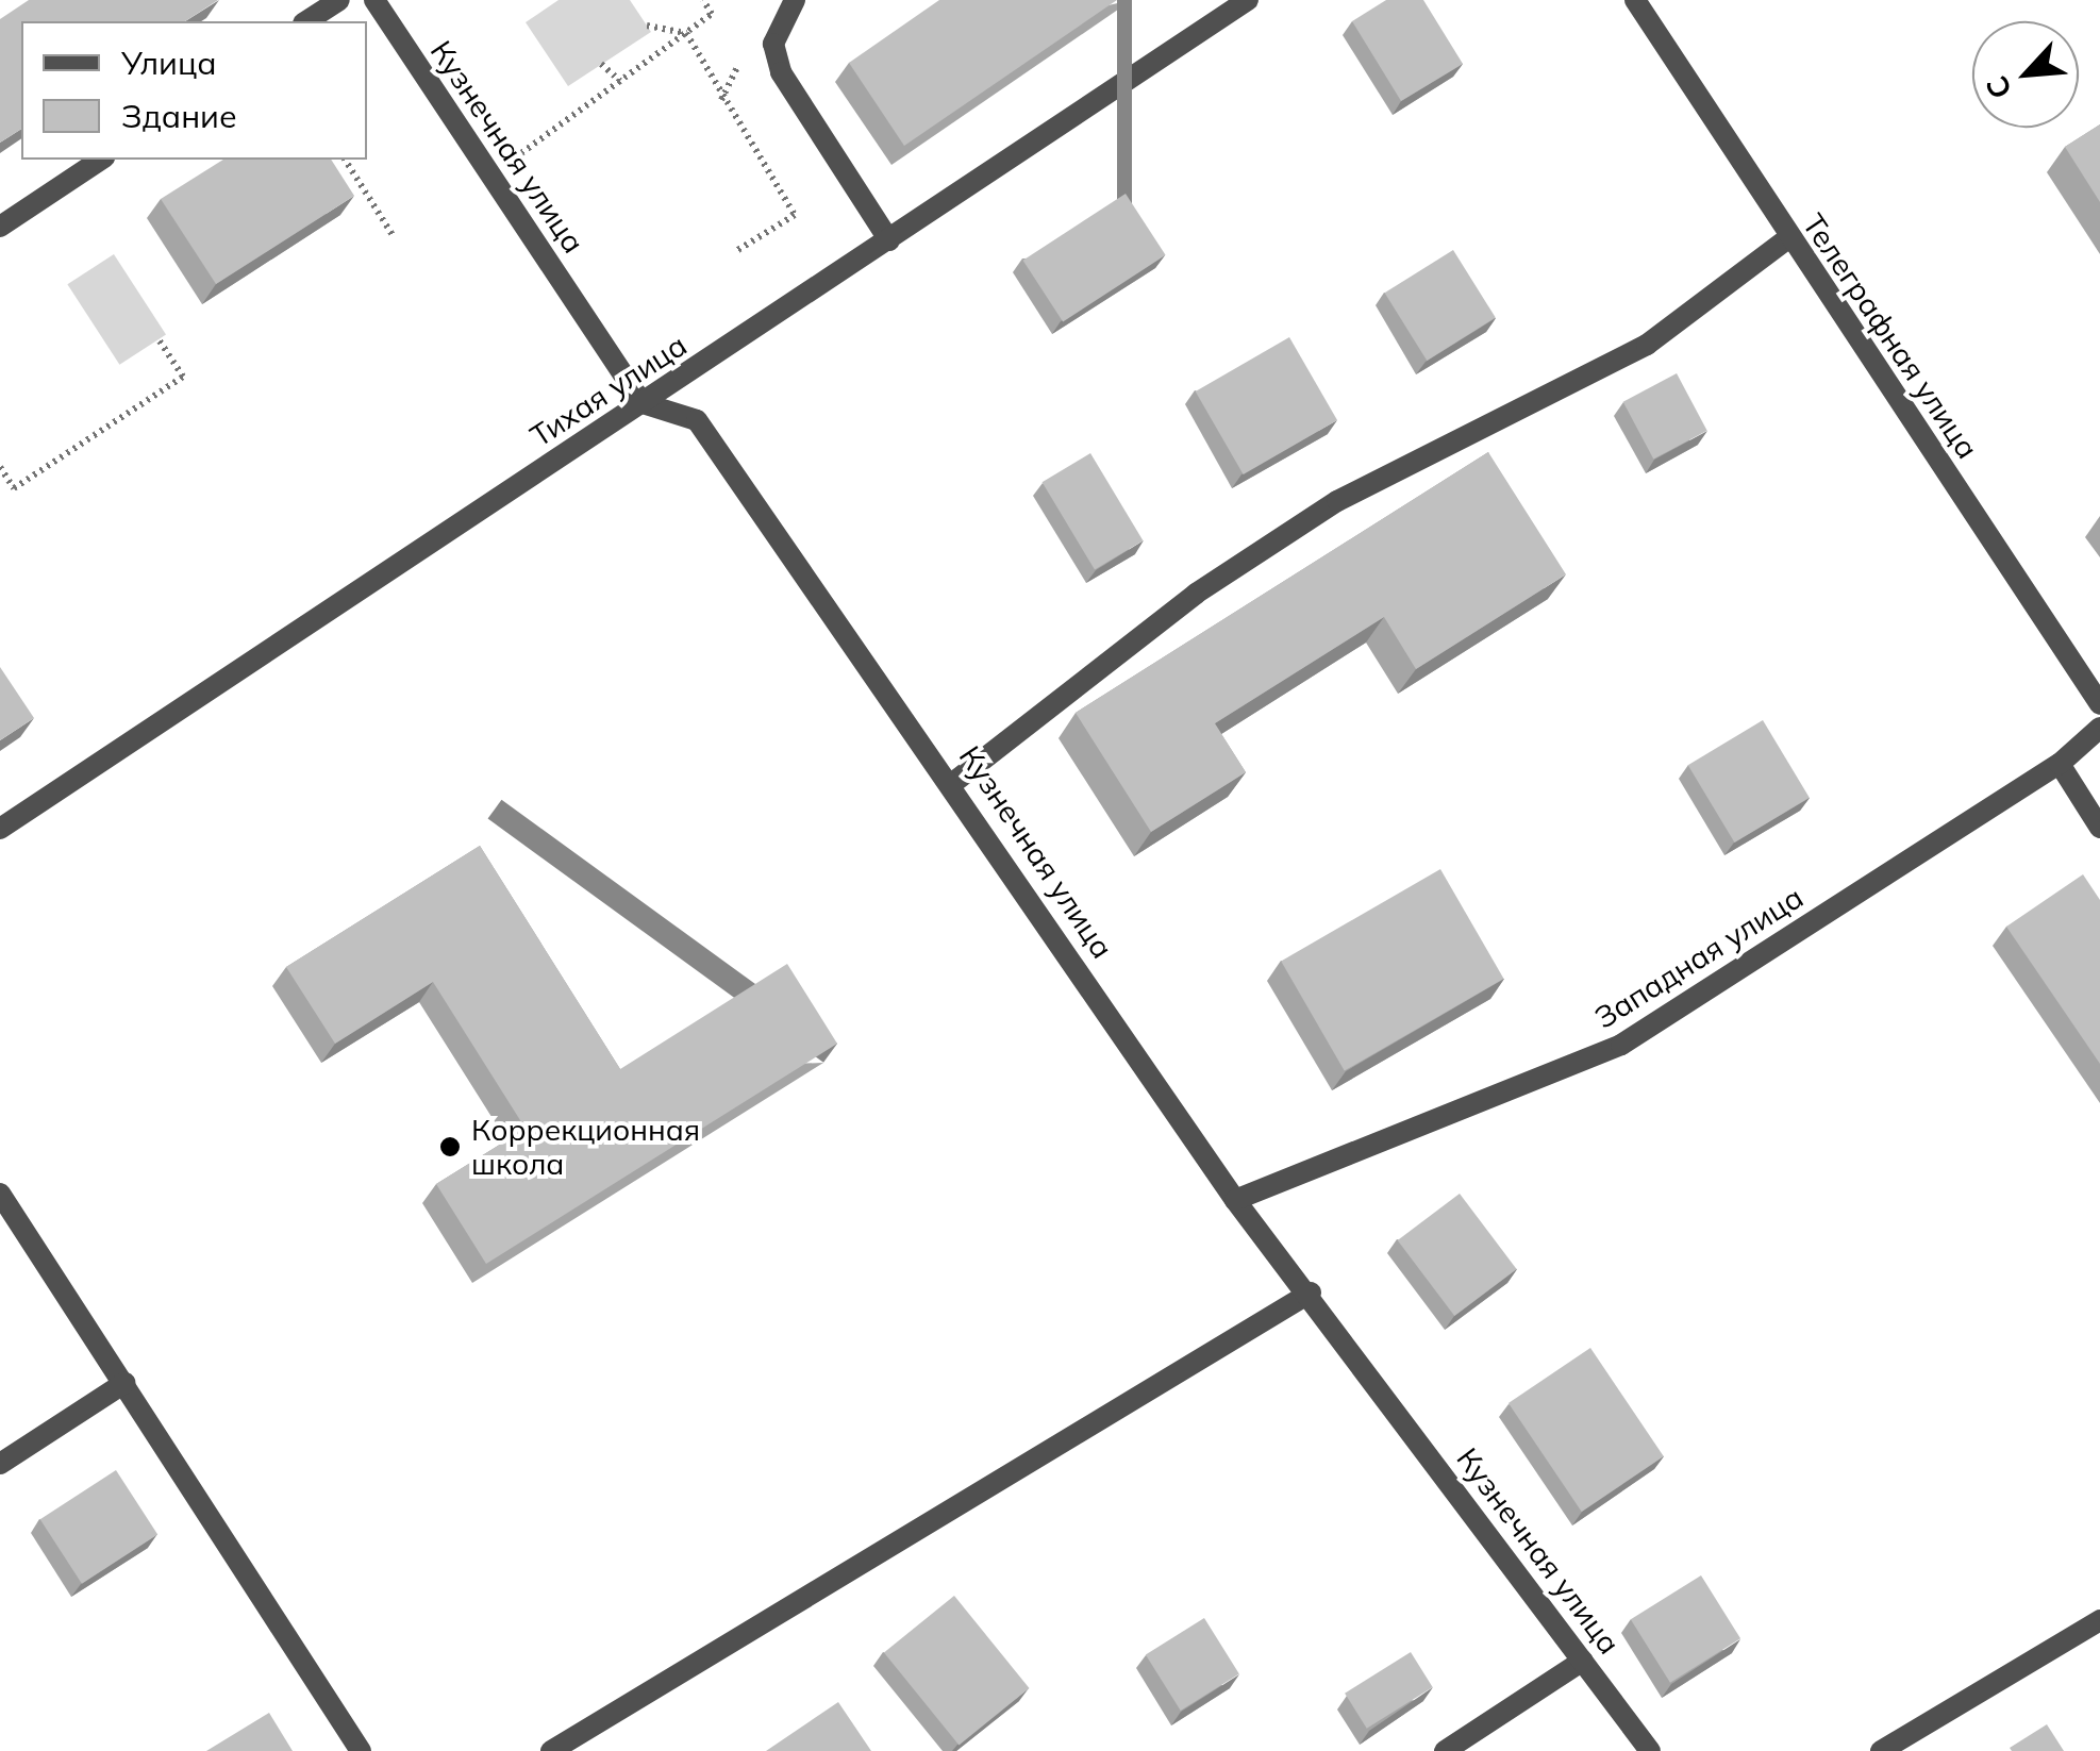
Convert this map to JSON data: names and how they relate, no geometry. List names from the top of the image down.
{
  "streets": {
    "street": [
      "Кузнечная улица",
      "Телеграфная улица",
      "Тихая улица",
      "Западная улица"
    ]
  },
  "crossings": [
    ["Кузнечная улица", "Тихая улица"],
    ["Кузнечная улица", "Западная улица"]
  ],
  "places": ["Коррекционная школа"],
  "legend": ["Улица", "Здание"],
  "north": "bottom left"
}
